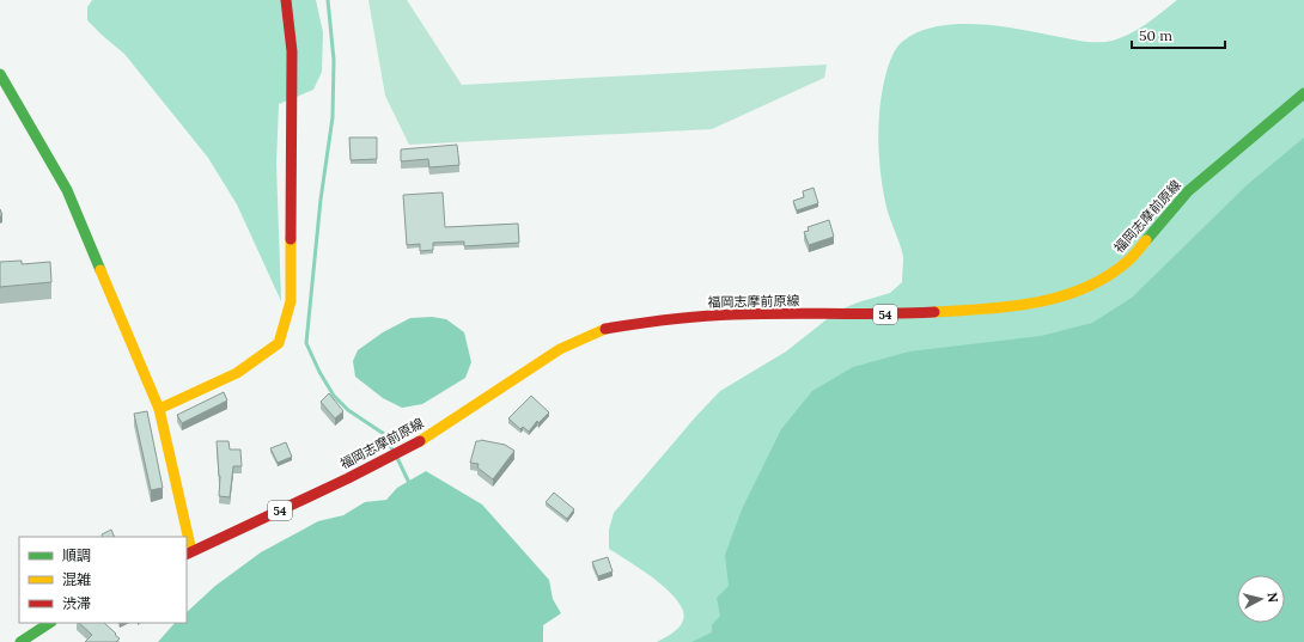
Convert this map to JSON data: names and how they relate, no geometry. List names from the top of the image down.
{
  "streets": {
    "main road": ["福岡志摩前原線", "54"]
  },
  "legend": ["順調", "混雑", "渋滞"],
  "scale_bar": "50 m",
  "north": "right"
}
